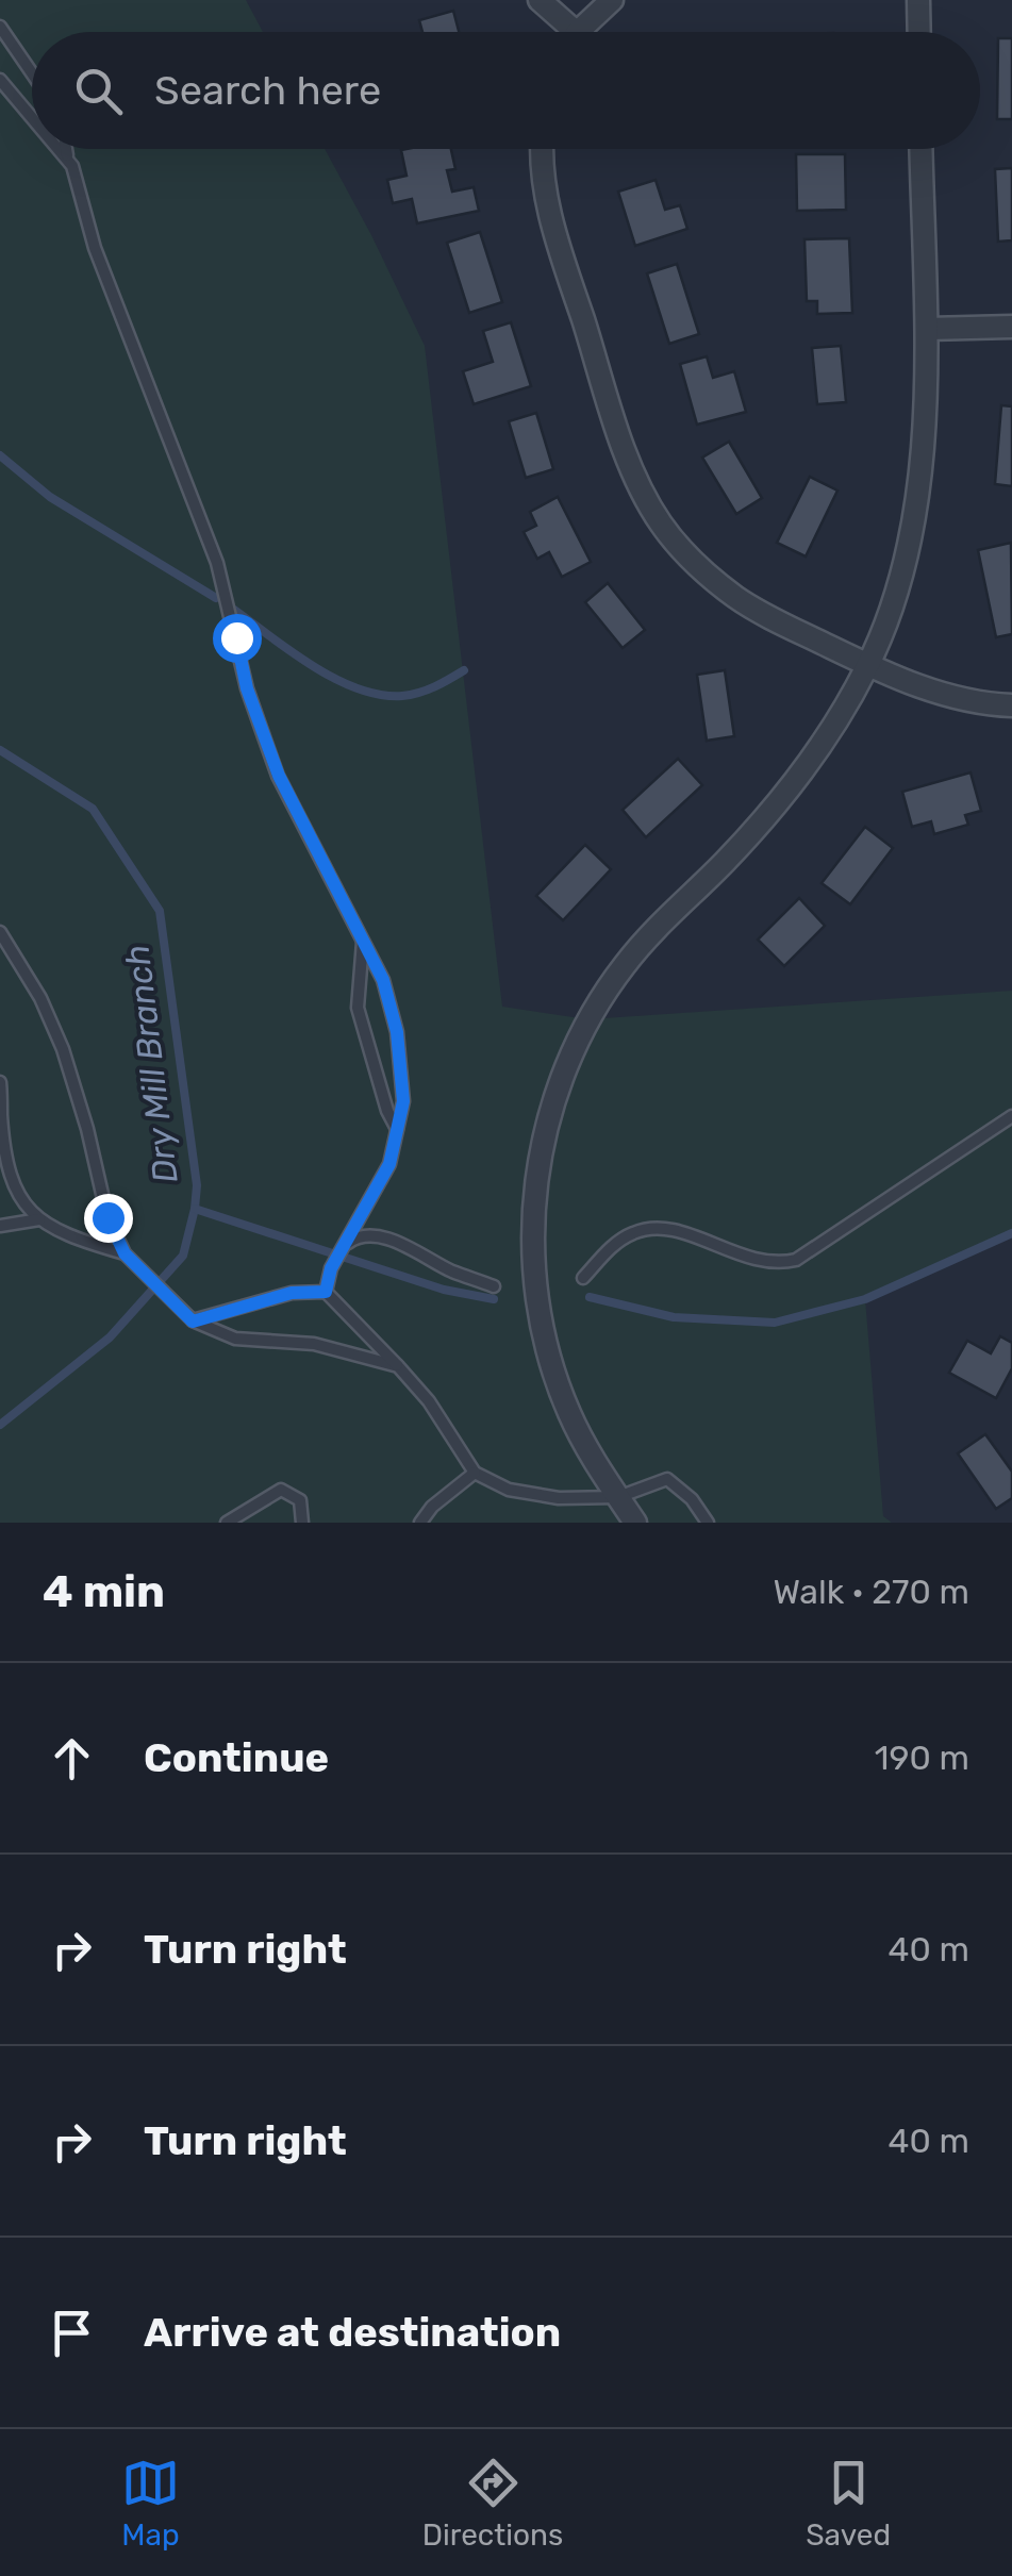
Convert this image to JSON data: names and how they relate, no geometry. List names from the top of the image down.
{
  "water": ["Dry Mill Branch"],
  "page": {
    "search": "Search here",
    "heading": ["4 min", "Walk · 270 m"],
    "list": [
      ["Continue", "190 m"],
      ["Turn right", "40 m"],
      ["Turn right", "40 m"],
      "Arrive at destination"
    ],
    "nav": ["Map", "Directions", "Saved"]
  }
}
